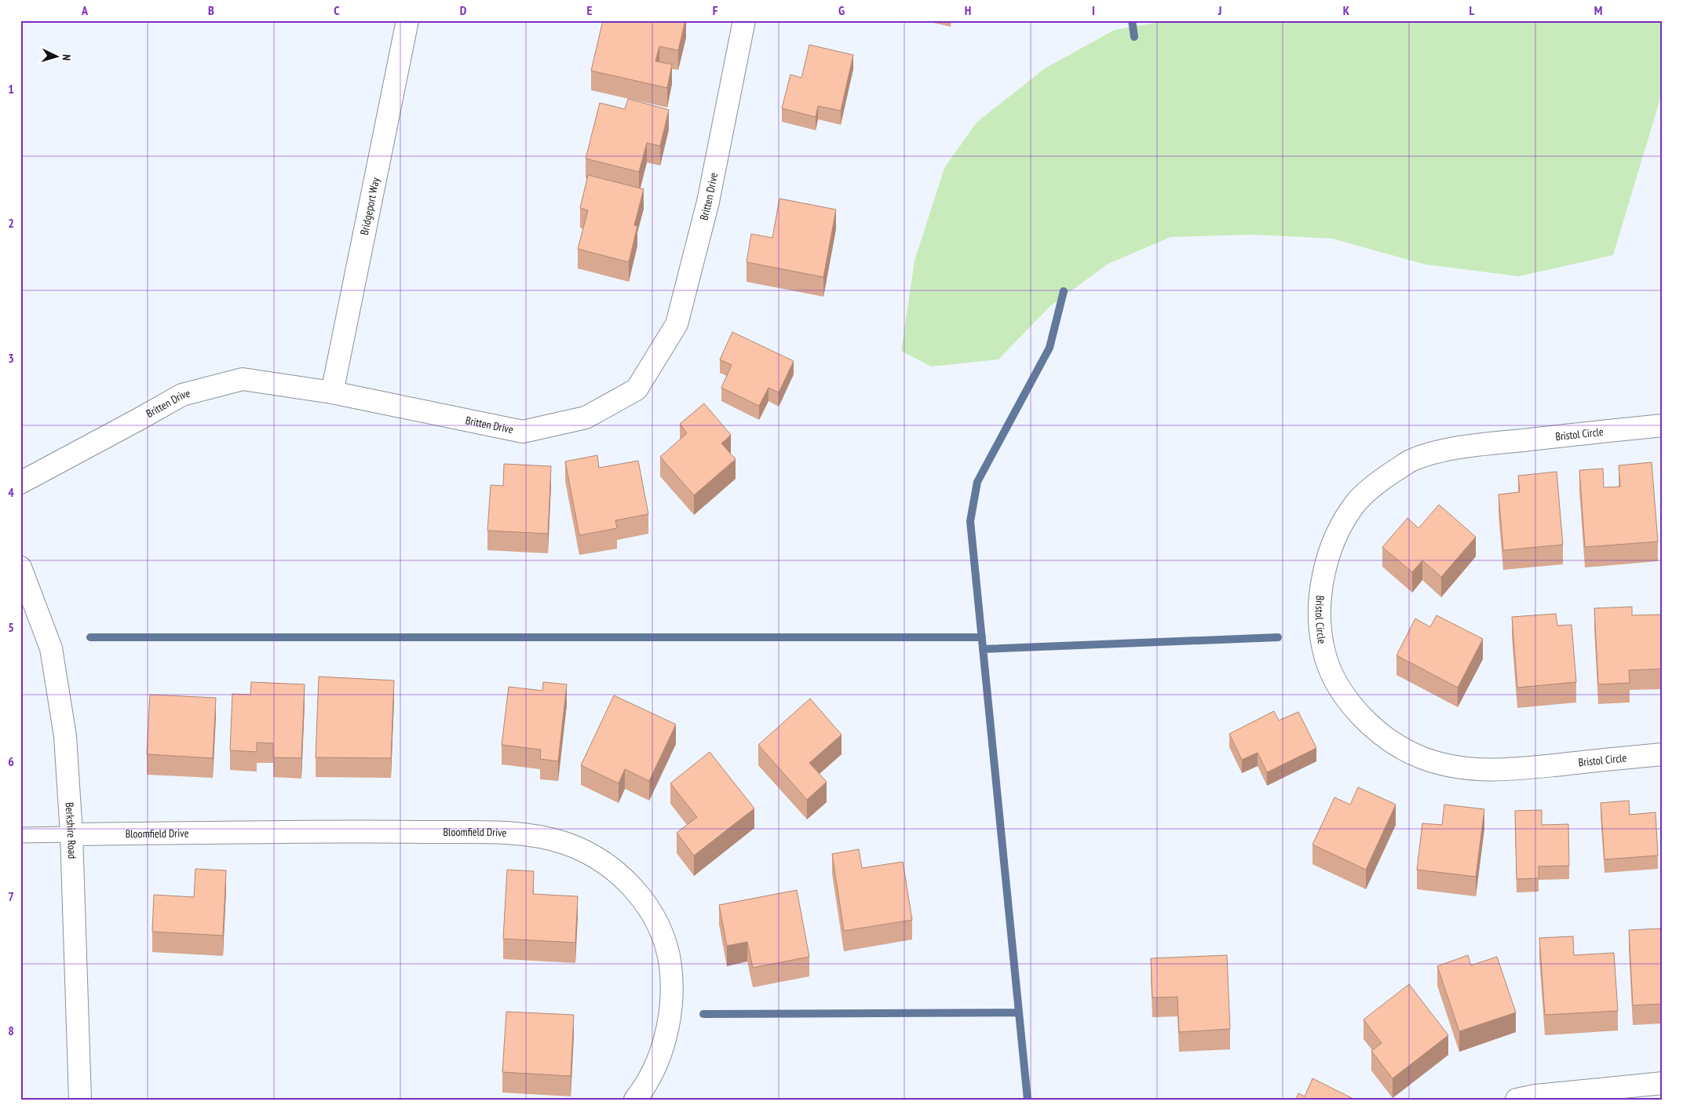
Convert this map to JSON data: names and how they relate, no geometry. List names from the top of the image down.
{
  "streets": {
    "street": [
      "Britten Drive",
      "Bridgeport Way",
      "Bristol Circle",
      "Berkshire Road",
      "Bloomfield Drive"
    ]
  },
  "crossings": [
    ["Britten Drive", "Bridgeport Way"],
    ["Berkshire Road", "Bloomfield Drive"]
  ],
  "north": "right",
  "grid": {
    "columns": [
      "A",
      "B",
      "C",
      "D",
      "E",
      "F",
      "G",
      "H",
      "I",
      "J",
      "K",
      "L",
      "M"
    ],
    "rows": [
      "1",
      "2",
      "3",
      "4",
      "5",
      "6",
      "7",
      "8"
    ]
  }
}
